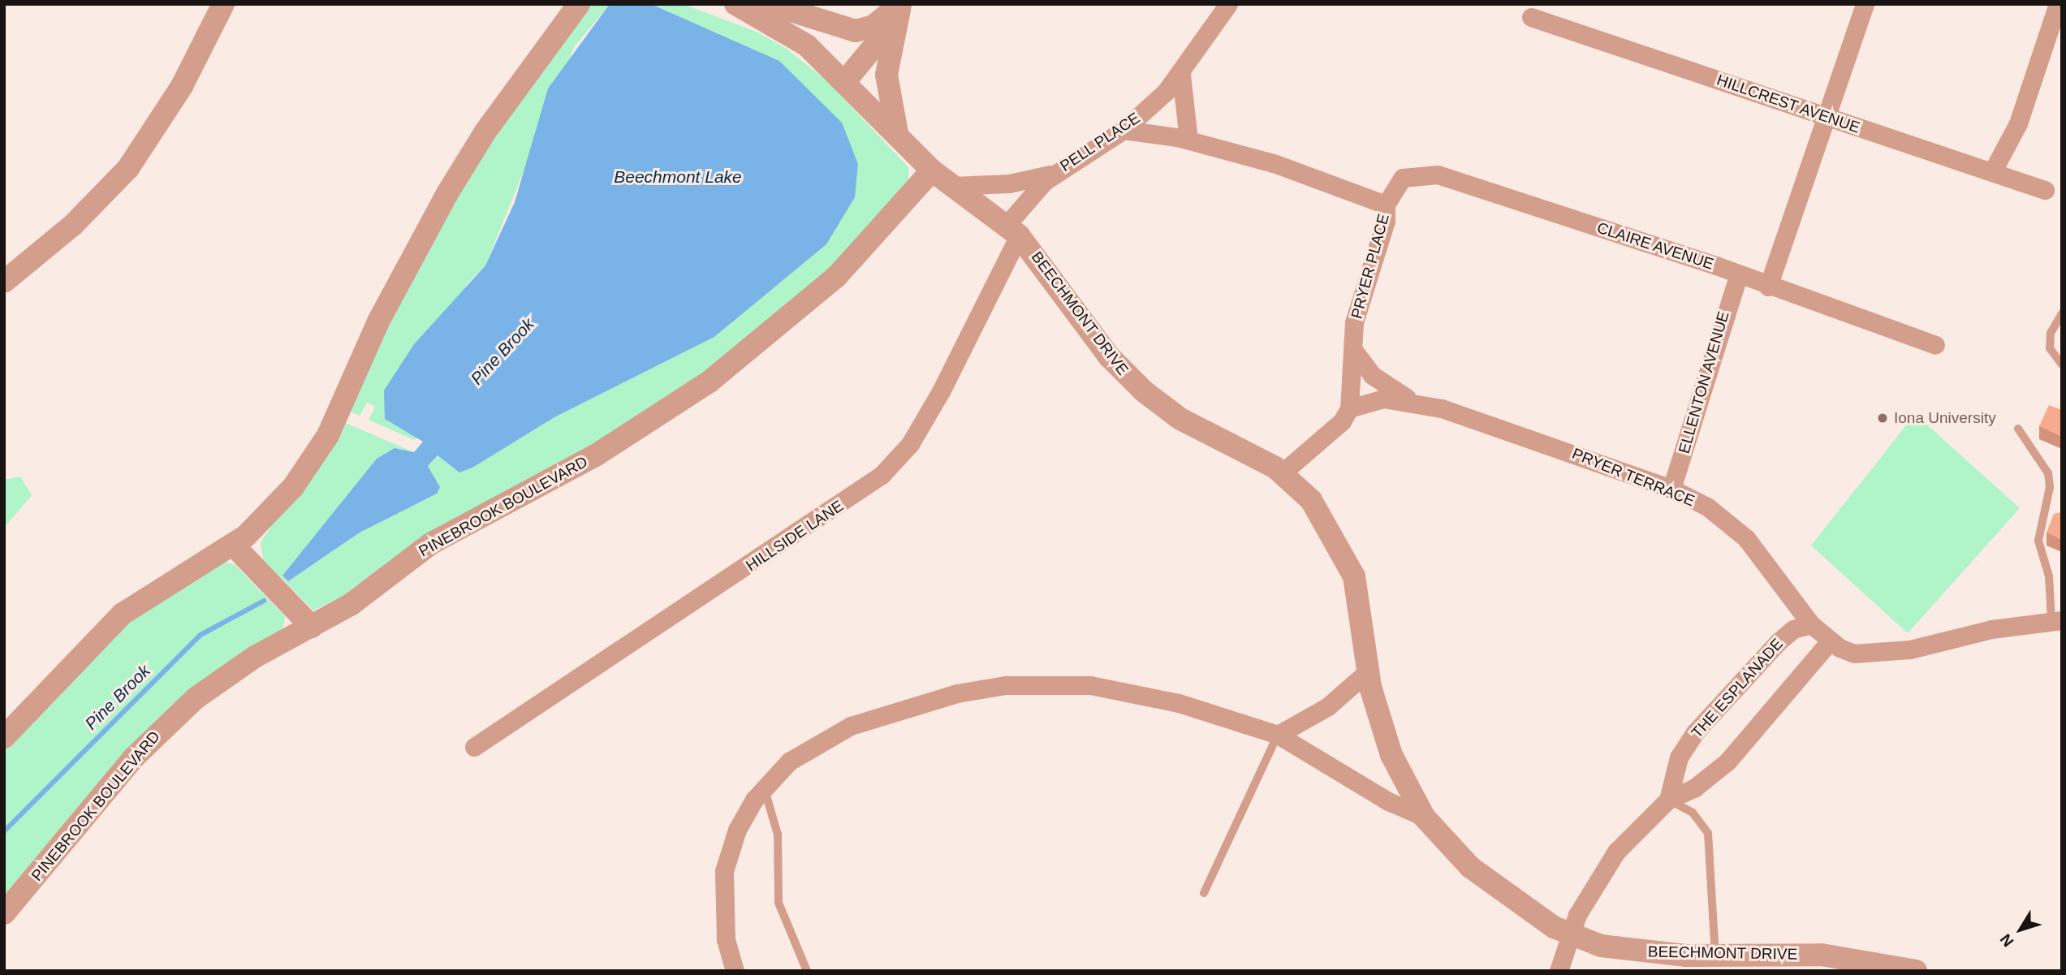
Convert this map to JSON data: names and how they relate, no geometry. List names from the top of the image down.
{
  "streets": {
    "street": [
      "HILLCREST AVENUE",
      "PELL PLACE",
      "CLAIRE AVENUE",
      "PRYER PLACE",
      "BEECHMONT DRIVE",
      "ELLENTON AVENUE",
      "PRYER TERRACE",
      "PINEBROOK BOULEVARD",
      "HILLSIDE LANE",
      "THE ESPLANADE"
    ]
  },
  "crossings": [
    ["PELL PLACE", "PRYER PLACE"],
    ["PELL PLACE", "BEECHMONT DRIVE"],
    ["PELL PLACE", "HILLSIDE LANE"],
    ["CLAIRE AVENUE", "PRYER PLACE"],
    ["CLAIRE AVENUE", "ELLENTON AVENUE"],
    ["PRYER PLACE", "PRYER TERRACE"],
    ["BEECHMONT DRIVE", "PINEBROOK BOULEVARD"],
    ["BEECHMONT DRIVE", "HILLSIDE LANE"],
    ["ELLENTON AVENUE", "PRYER TERRACE"],
    ["PRYER TERRACE", "THE ESPLANADE"]
  ],
  "water": ["Beechmont Lake", "Pine Brook"],
  "places": ["Iona University"],
  "north": "bottom left"
}
